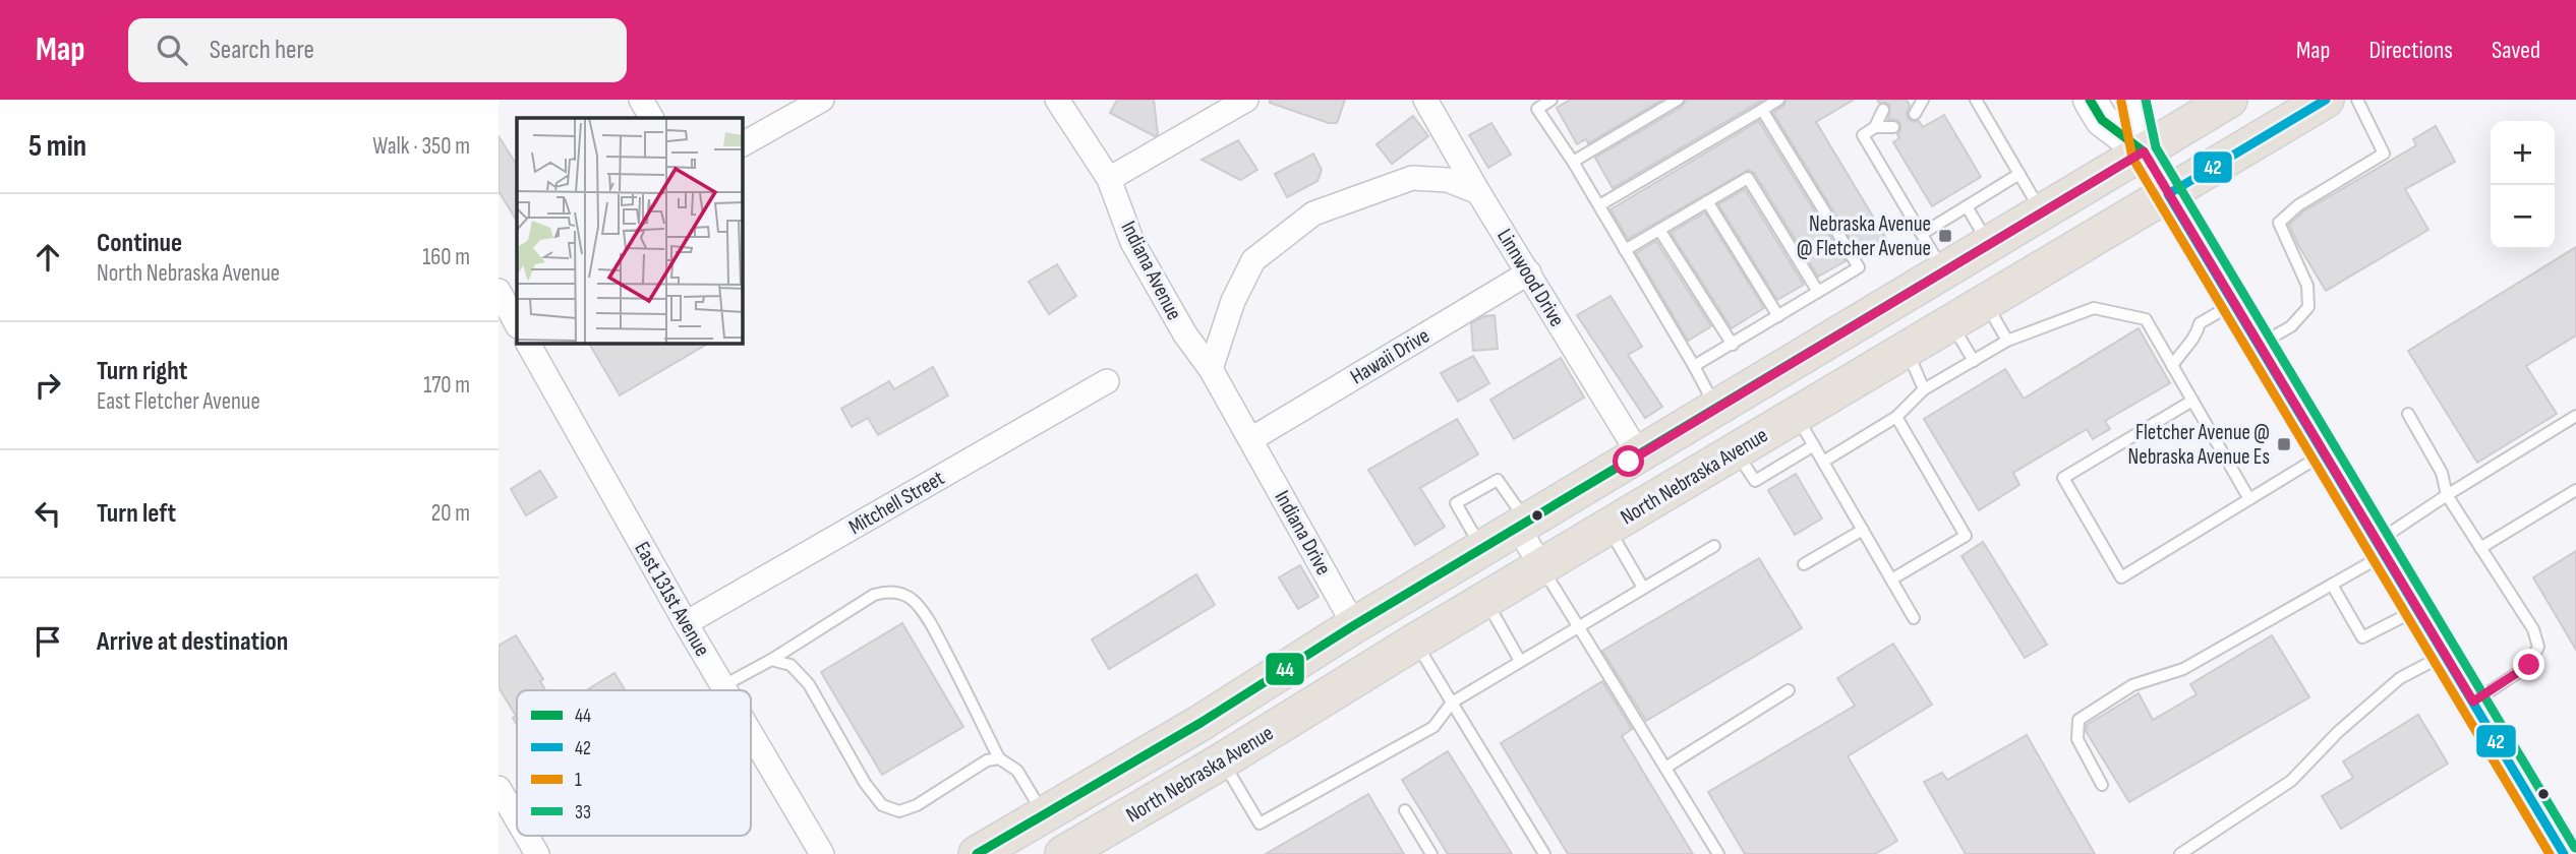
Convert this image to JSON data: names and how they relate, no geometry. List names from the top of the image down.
{
  "streets": {
    "main road": ["North Nebraska Avenue"],
    "street": [
      "Indiana Avenue",
      "Linnwood Drive",
      "Hawaii Drive",
      "Mitchell Street",
      "Indiana Drive",
      "East 131st Avenue"
    ]
  },
  "crossings": [
    ["Indiana Avenue", "Hawaii Drive"],
    ["Indiana Avenue", "Indiana Drive"],
    ["Linnwood Drive", "Hawaii Drive"],
    ["Linnwood Drive", "North Nebraska Avenue"],
    ["Hawaii Drive", "Indiana Drive"],
    ["North Nebraska Avenue", "Indiana Drive"],
    ["Mitchell Street", "East 131st Avenue"]
  ],
  "places": {
    "transit": ["Nebraska Avenue @ Fletcher Avenue", "Fletcher Avenue @ Nebraska Avenue Es"]
  },
  "lines": [
    "transit line 44",
    "transit line 42",
    "transit line 33",
    "transit line 1"
  ],
  "legend": [
    "44",
    "42",
    "1",
    "33"
  ],
  "page": {
    "header": "Map",
    "search": "Search here",
    "nav": ["Map", "Directions", "Saved"],
    "heading": ["5 min", "Walk · 350 m"],
    "map_buttons": ["+", "−"],
    "list": [
      ["Continue", "North Nebraska Avenue", "160 m"],
      ["Turn right", "East Fletcher Avenue", "170 m"],
      ["Turn left", "20 m"],
      "Arrive at destination"
    ]
  }
}
